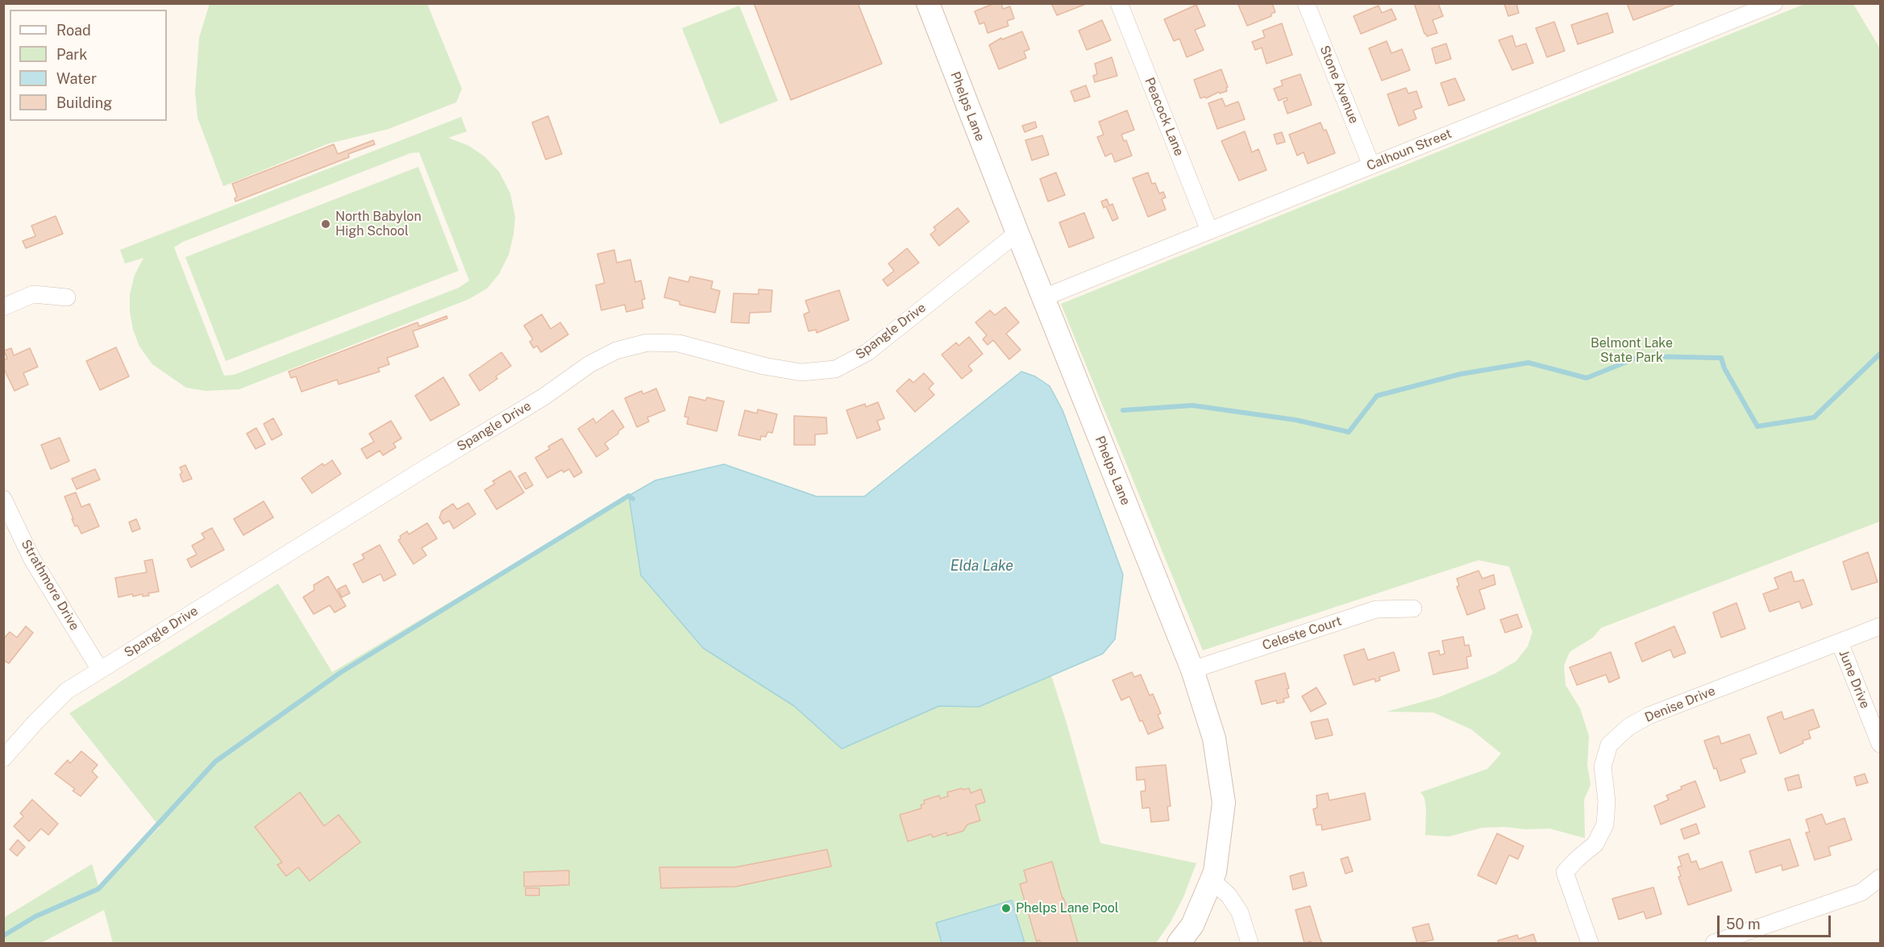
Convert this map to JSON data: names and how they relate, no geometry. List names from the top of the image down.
{
  "streets": {
    "street": [
      "Stone Avenue",
      "Phelps Lane",
      "Peacock Lane",
      "Calhoun Street",
      "Spangle Drive",
      "Strathmore Drive",
      "Celeste Court",
      "June Drive",
      "Denise Drive"
    ]
  },
  "crossings": [
    ["Stone Avenue", "Calhoun Street"],
    ["Phelps Lane", "Calhoun Street"],
    ["Phelps Lane", "Spangle Drive"],
    ["Phelps Lane", "Celeste Court"],
    ["Peacock Lane", "Calhoun Street"],
    ["Spangle Drive", "Strathmore Drive"],
    ["June Drive", "Denise Drive"]
  ],
  "water": ["Elda Lake"],
  "parks": ["Belmont Lake State Park"],
  "places": ["North Babylon High School", "Phelps Lane Pool"],
  "legend": [
    "Road",
    "Park",
    "Water",
    "Building"
  ],
  "scale_bar": "50 m"
}
